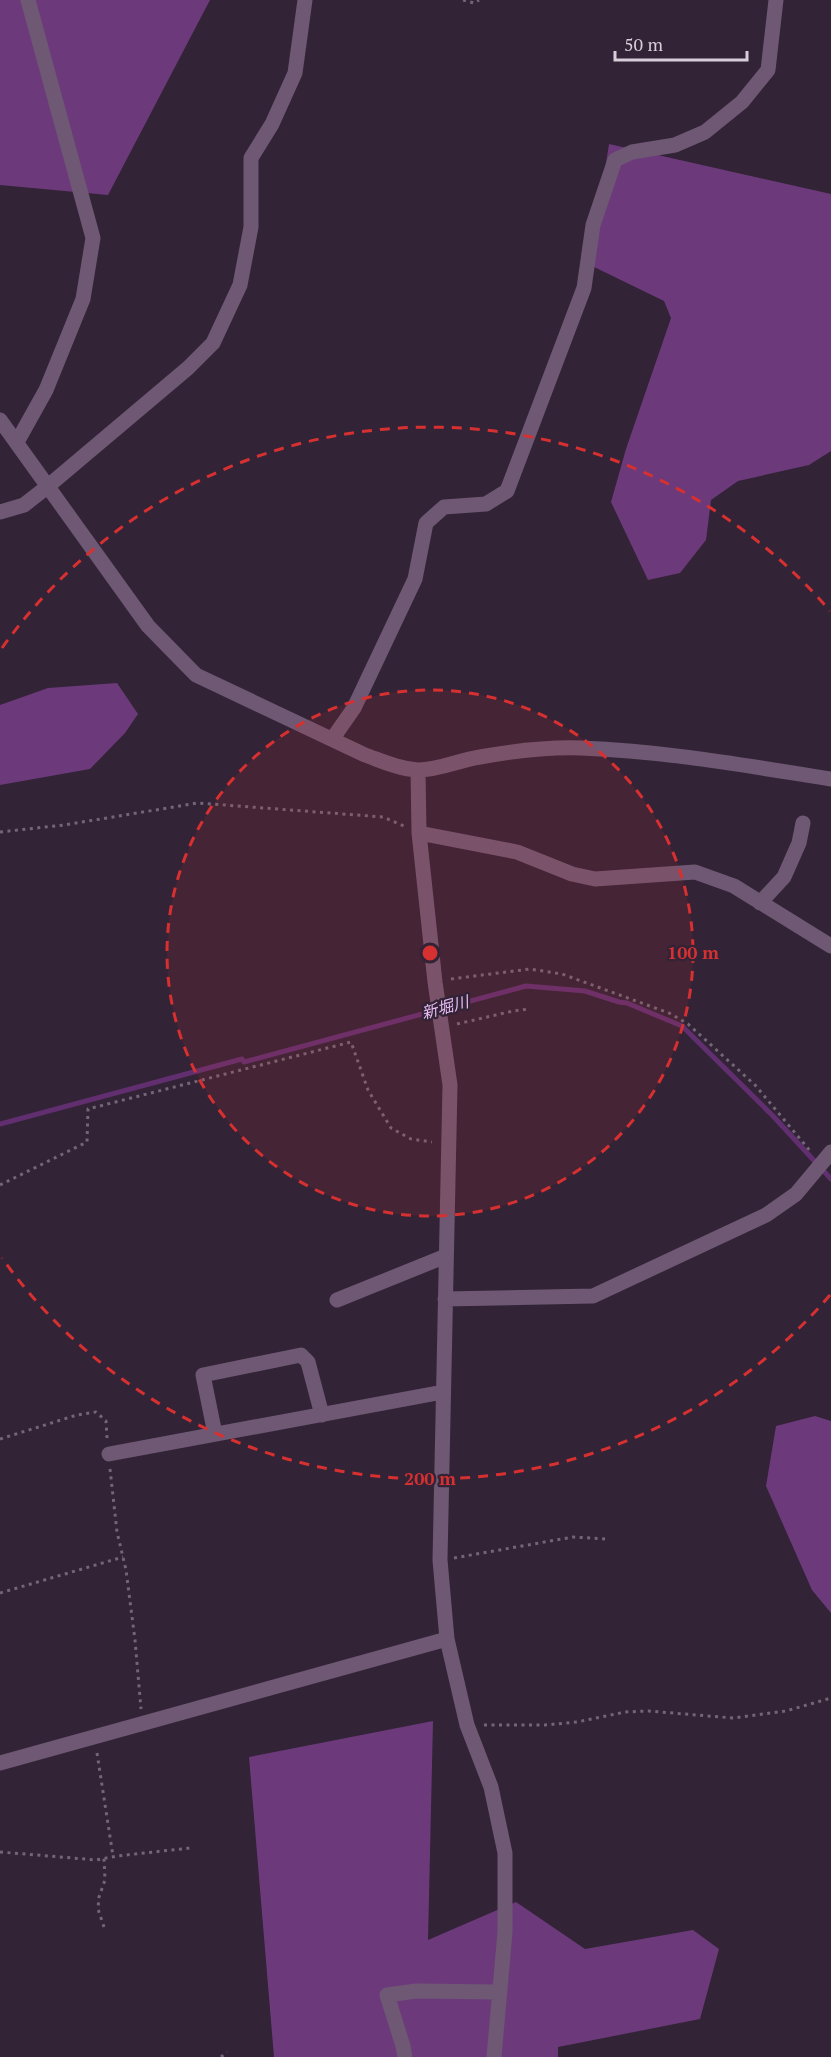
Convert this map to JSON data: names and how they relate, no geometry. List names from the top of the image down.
{
  "water": ["新堀川"],
  "scale_bar": "50 m",
  "rings": ["100 m", "200 m"]
}
